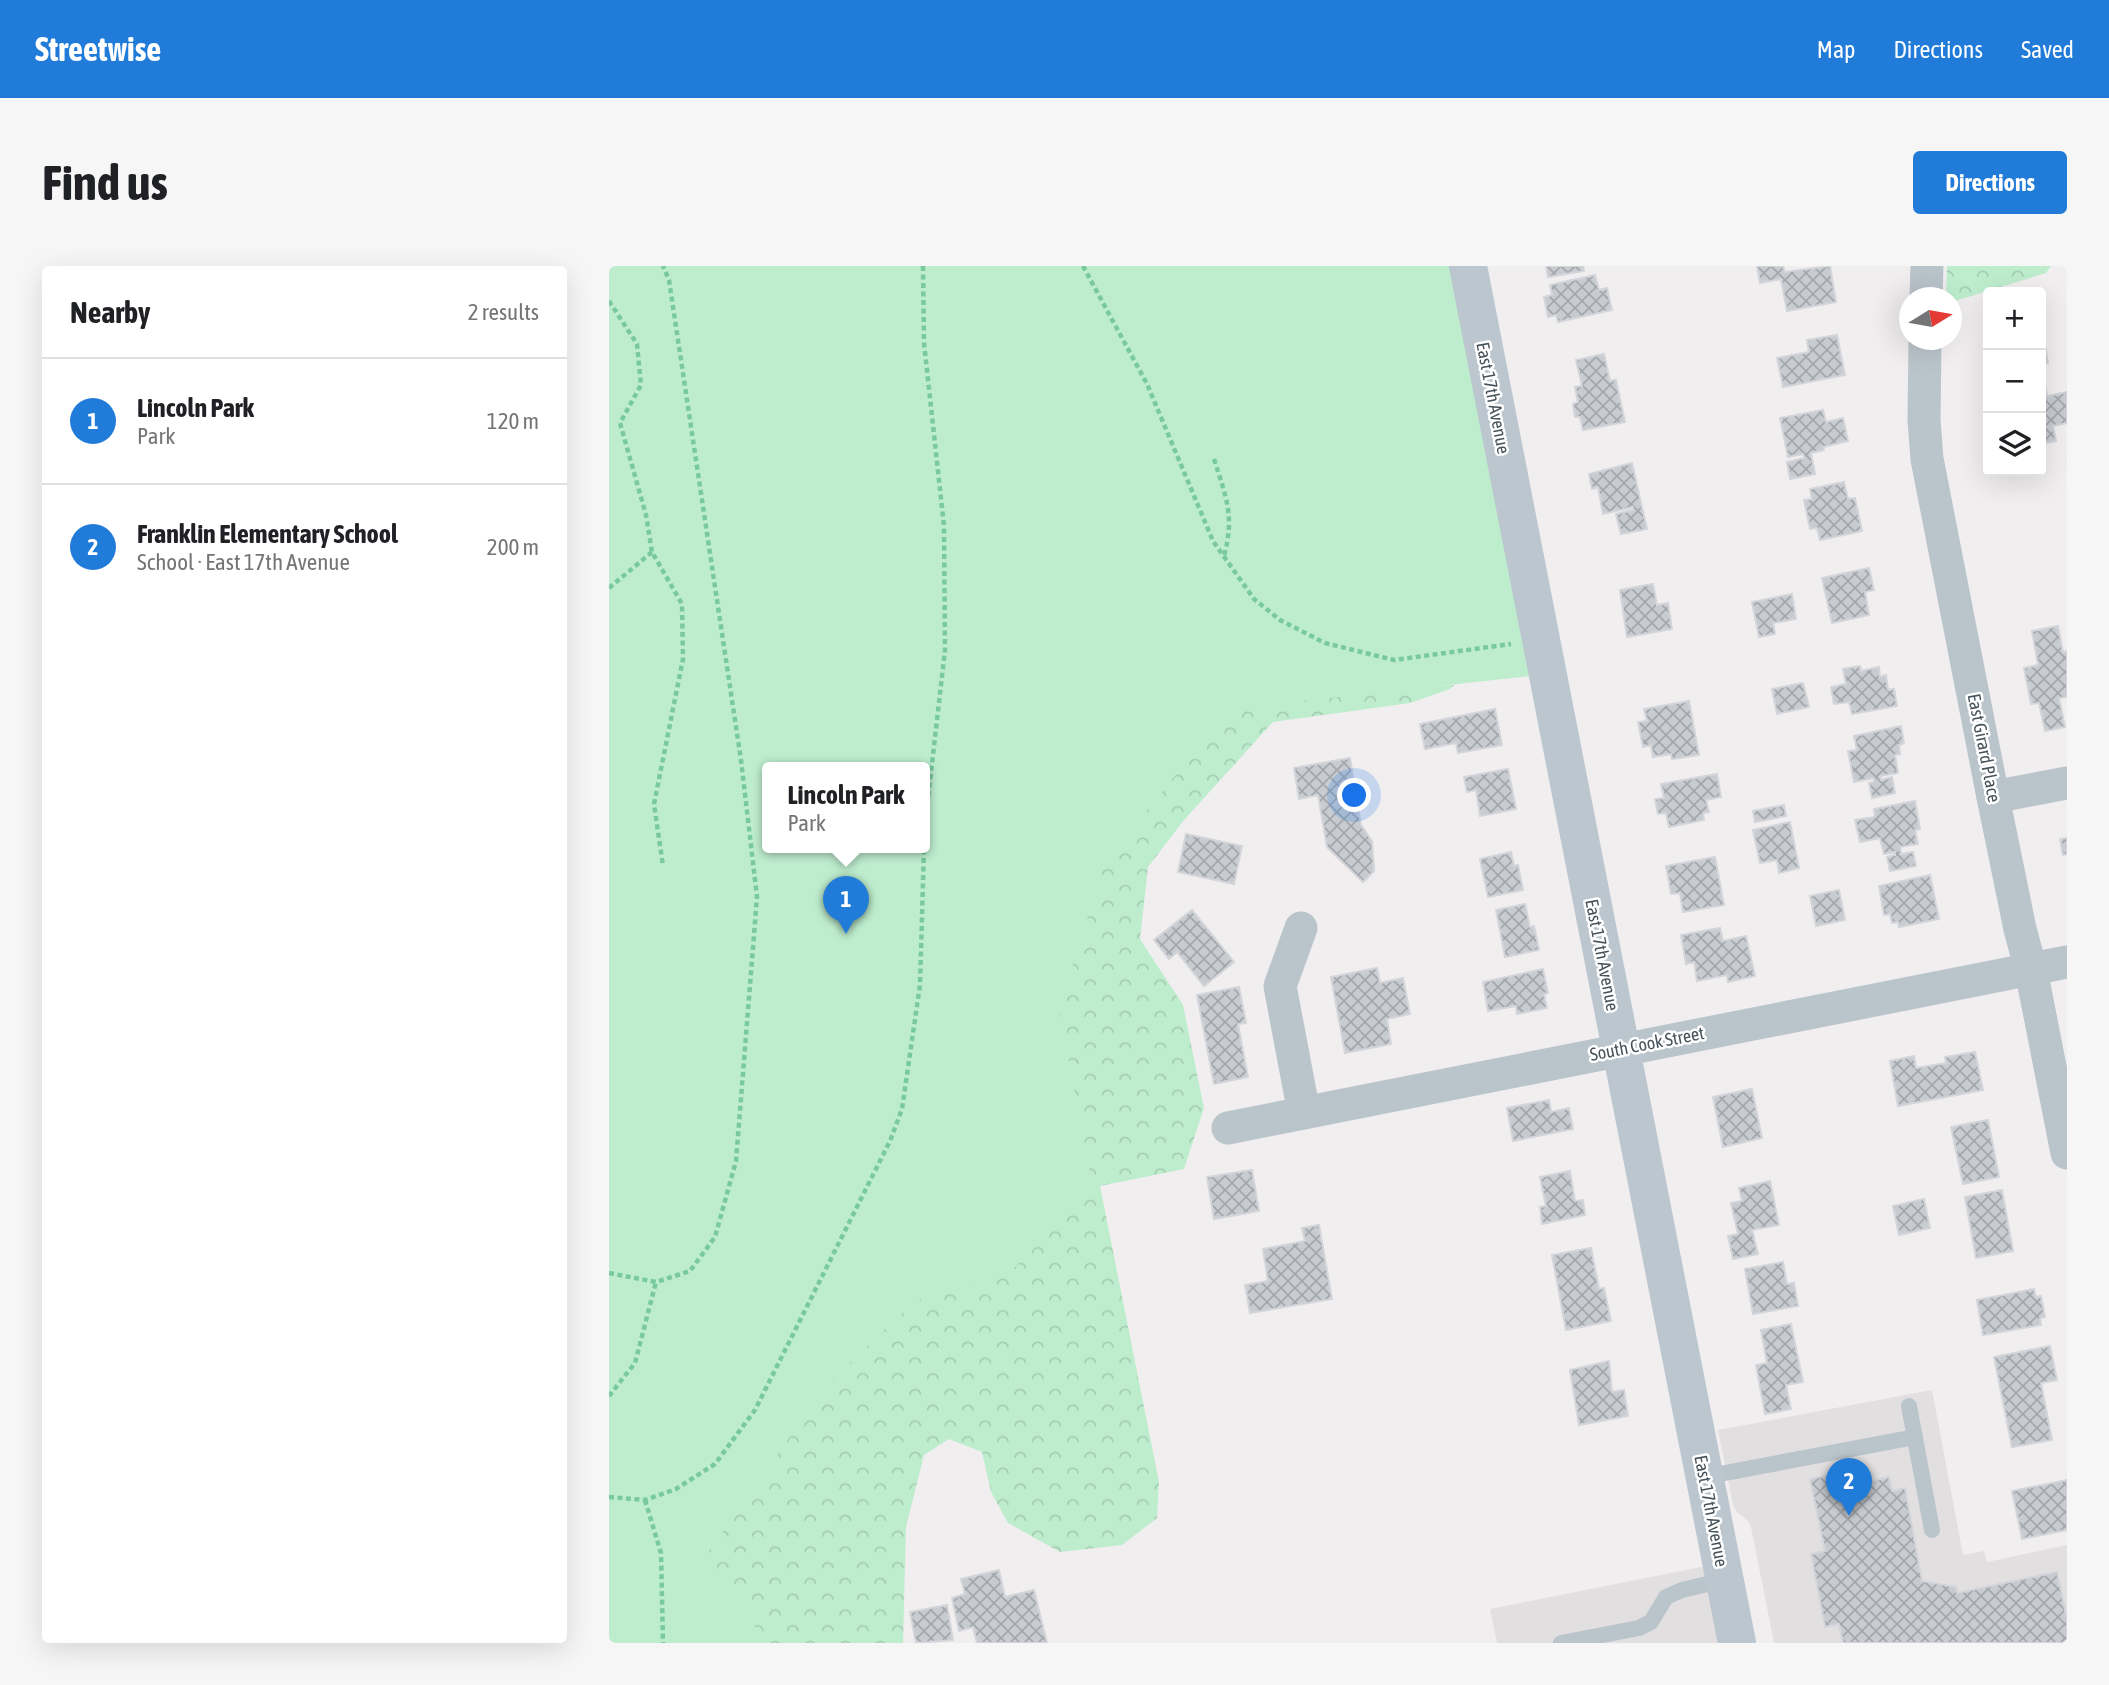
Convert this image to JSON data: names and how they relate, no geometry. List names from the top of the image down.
{
  "streets": {
    "street": ["East 17th Avenue", "East Girard Place", "South Cook Street"]
  },
  "crossings": [
    ["East 17th Avenue", "South Cook Street"],
    ["East Girard Place", "South Cook Street"]
  ],
  "north": "right",
  "page": {
    "header": "Streetwise",
    "nav": ["Map", "Directions", "Saved"],
    "buttons": "Directions",
    "title": "Find us",
    "heading": ["Nearby", "2 results"],
    "map_buttons": ["+", "−"],
    "list": [
      {
        "mark": "1",
        "name": "Lincoln Park",
        "note": "Park",
        "value": "120 m"
      },
      {
        "mark": "2",
        "name": "Franklin Elementary School",
        "note": "School · East 17th Avenue",
        "value": "200 m"
      }
    ],
    "popup": ["Lincoln Park", "Park"],
    "pins": ["1", "2"]
  }
}
